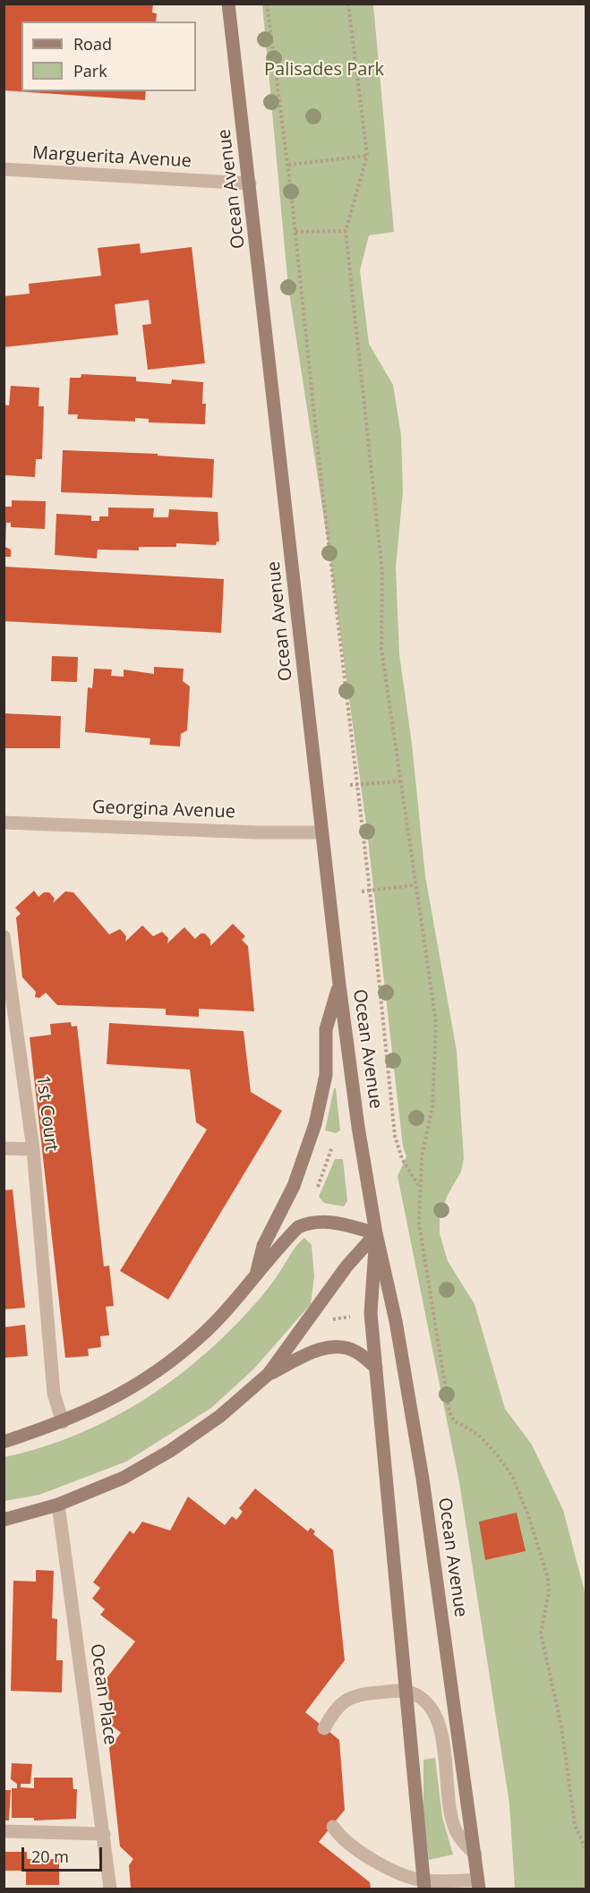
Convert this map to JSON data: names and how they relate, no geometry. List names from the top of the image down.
{
  "streets": {
    "main road": ["Ocean Avenue"],
    "street": [
      "Marguerita Avenue",
      "Georgina Avenue",
      "1st Court",
      "Ocean Place"
    ]
  },
  "crossings": [
    ["Marguerita Avenue", "Ocean Avenue"],
    ["Ocean Avenue", "Georgina Avenue"]
  ],
  "parks": ["Palisades Park"],
  "legend": ["Road", "Park"],
  "scale_bar": "20 m"
}
